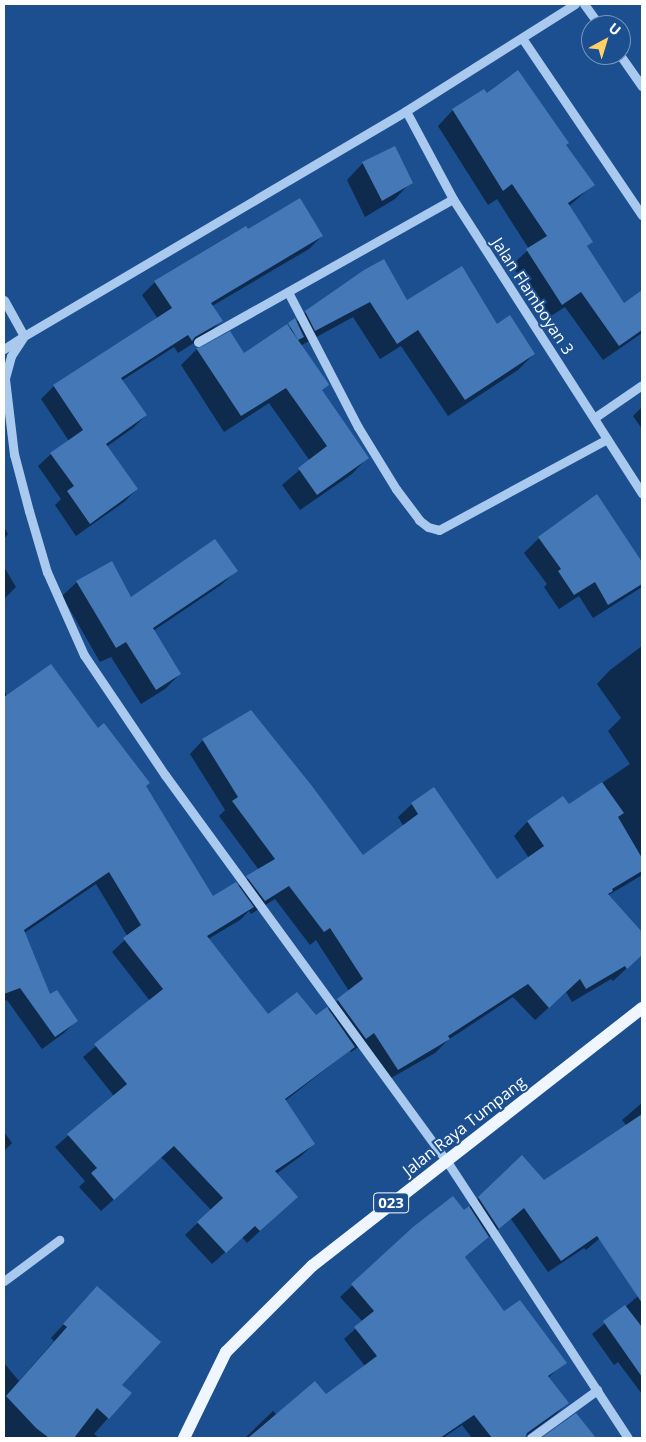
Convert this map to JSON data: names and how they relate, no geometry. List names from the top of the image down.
{
  "streets": {
    "main road": ["Jalan Raya Tumpang", "023"],
    "street": ["Jalan Flamboyan 3"]
  },
  "north": "top right"
}
